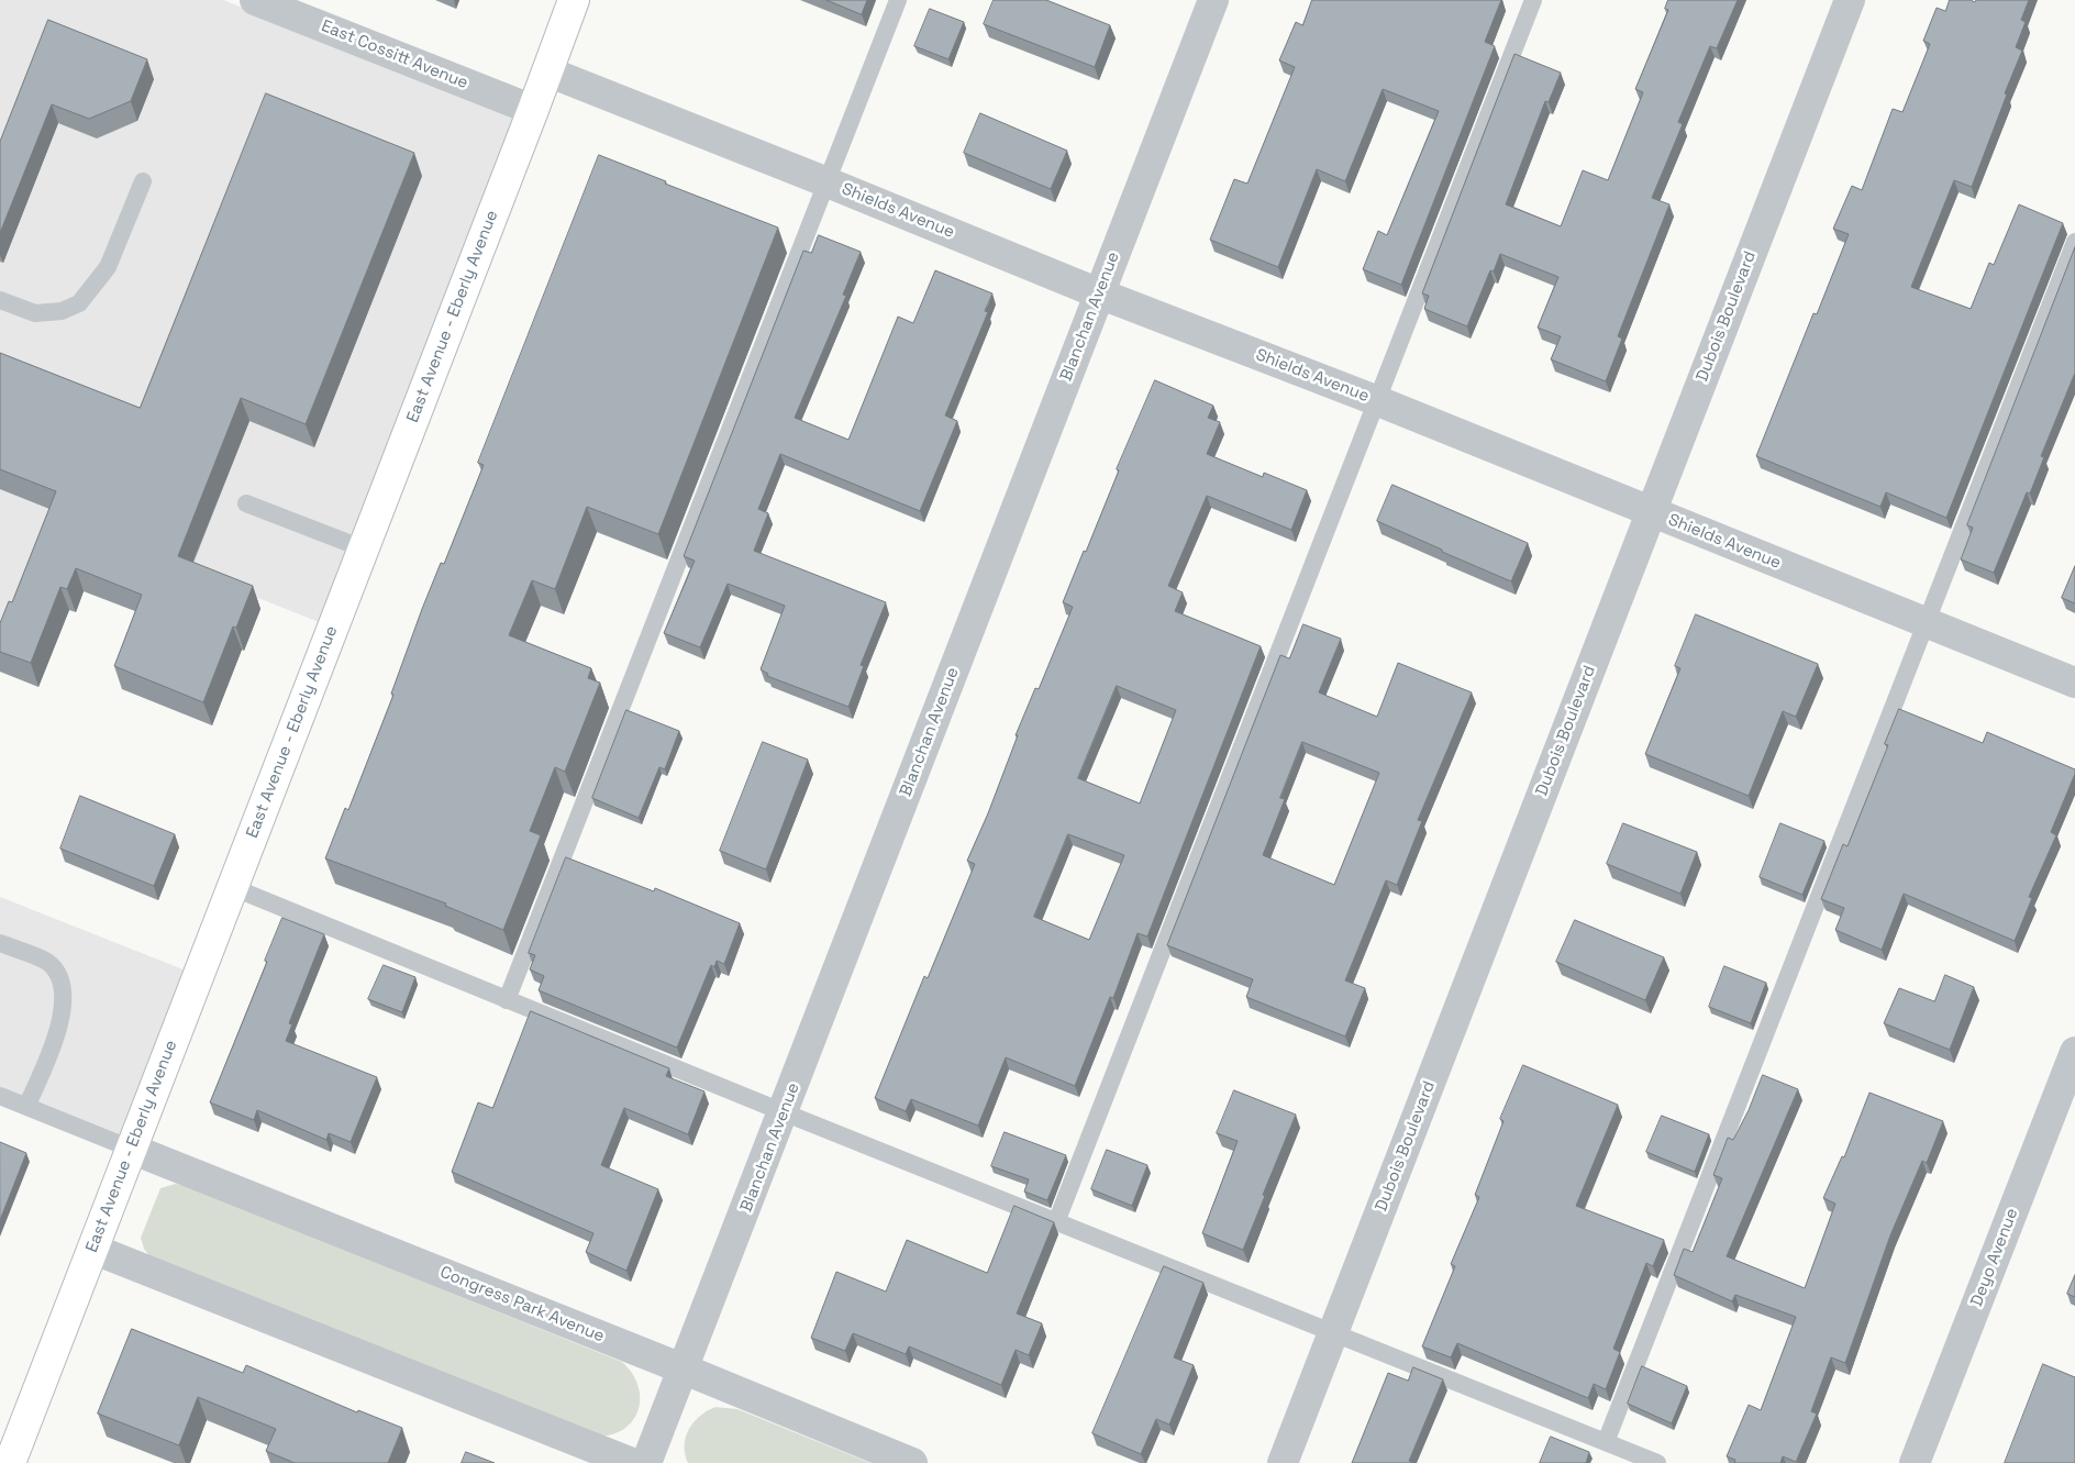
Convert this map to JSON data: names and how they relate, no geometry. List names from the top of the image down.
{
  "streets": {
    "main road": ["East Avenue - Eberly Avenue"],
    "street": [
      "East Cossitt Avenue",
      "Shields Avenue",
      "Blanchan Avenue",
      "Dubois Boulevard",
      "Deyo Avenue",
      "Congress Park Avenue"
    ]
  },
  "crossings": [
    ["East Cossitt Avenue", "East Avenue - Eberly Avenue"],
    ["Shields Avenue", "East Avenue - Eberly Avenue"],
    ["Shields Avenue", "Blanchan Avenue"],
    ["Shields Avenue", "Dubois Boulevard"],
    ["East Avenue - Eberly Avenue", "Congress Park Avenue"],
    ["Blanchan Avenue", "Congress Park Avenue"]
  ]
}
